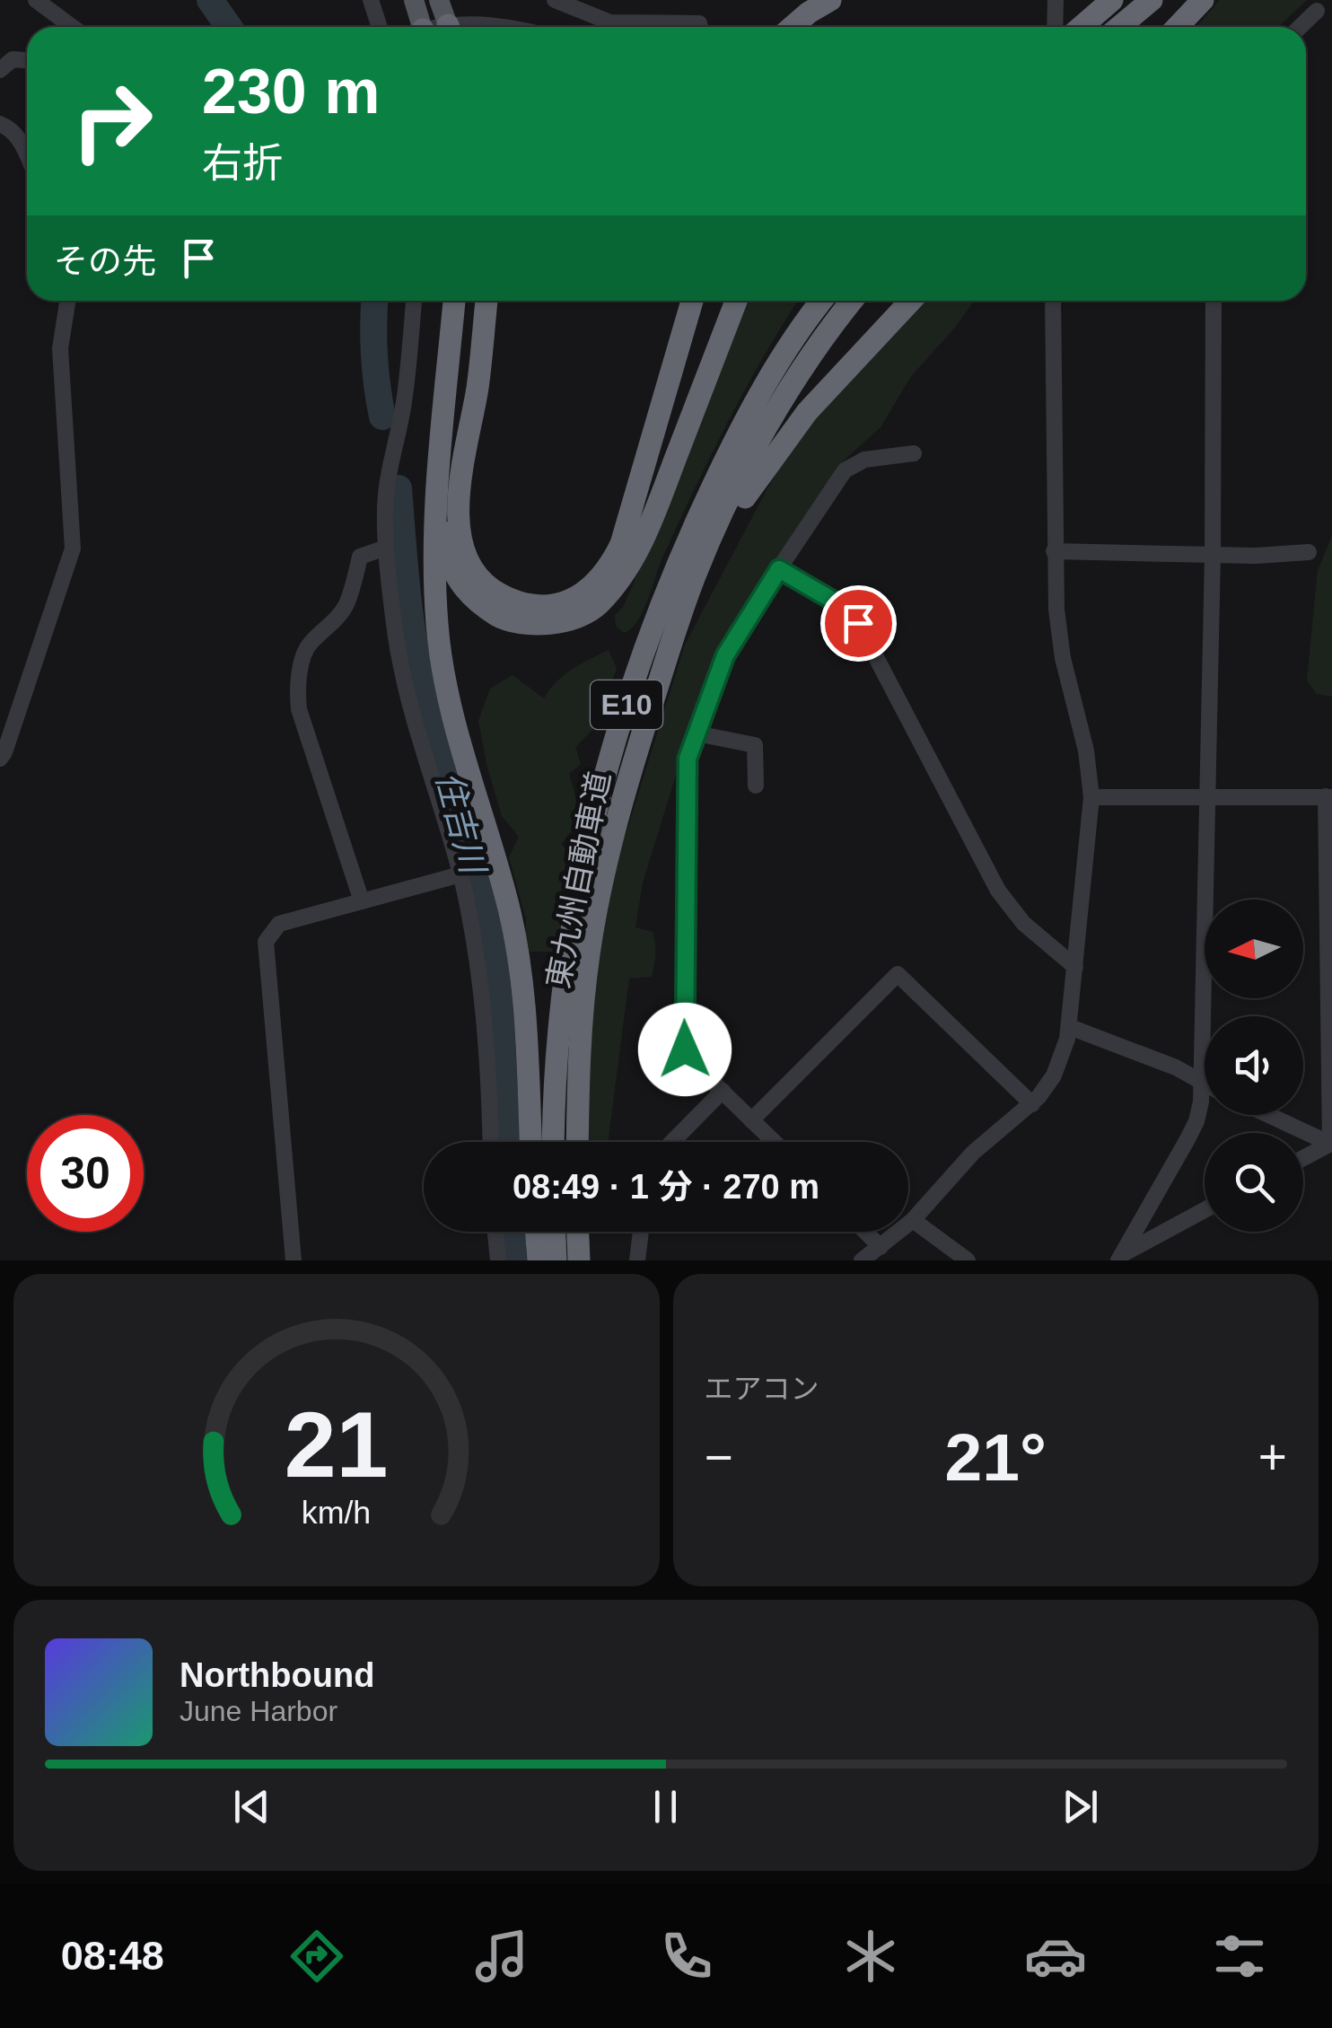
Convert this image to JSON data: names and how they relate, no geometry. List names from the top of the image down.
{
  "streets": {
    "highway": ["E10", "東九州自動車道"]
  },
  "water": ["住吉川"],
  "north": "left",
  "page": {
    "turn": ["230 m", "右折"],
    "then": "その先",
    "limit": "30",
    "trip": "08:49 · 1 分 · 270 m",
    "tile": "エアコン",
    "heat": ["−", "21°", "+"],
    "song": ["Northbound", "June Harbor"],
    "tabs": "08:48",
    "gauge": ["21", "km/h"]
  }
}
